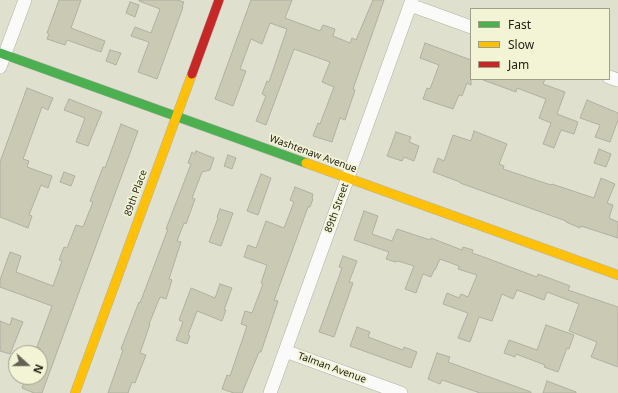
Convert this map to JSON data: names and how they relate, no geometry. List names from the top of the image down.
{
  "streets": {
    "street": [
      "Washtenaw Avenue",
      "89th Place",
      "89th Street",
      "Talman Avenue"
    ]
  },
  "crossings": [
    ["Washtenaw Avenue", "89th Place"],
    ["Washtenaw Avenue", "89th Street"],
    ["89th Street", "Talman Avenue"]
  ],
  "legend": ["Fast", "Slow", "Jam"],
  "north": "right"
}
